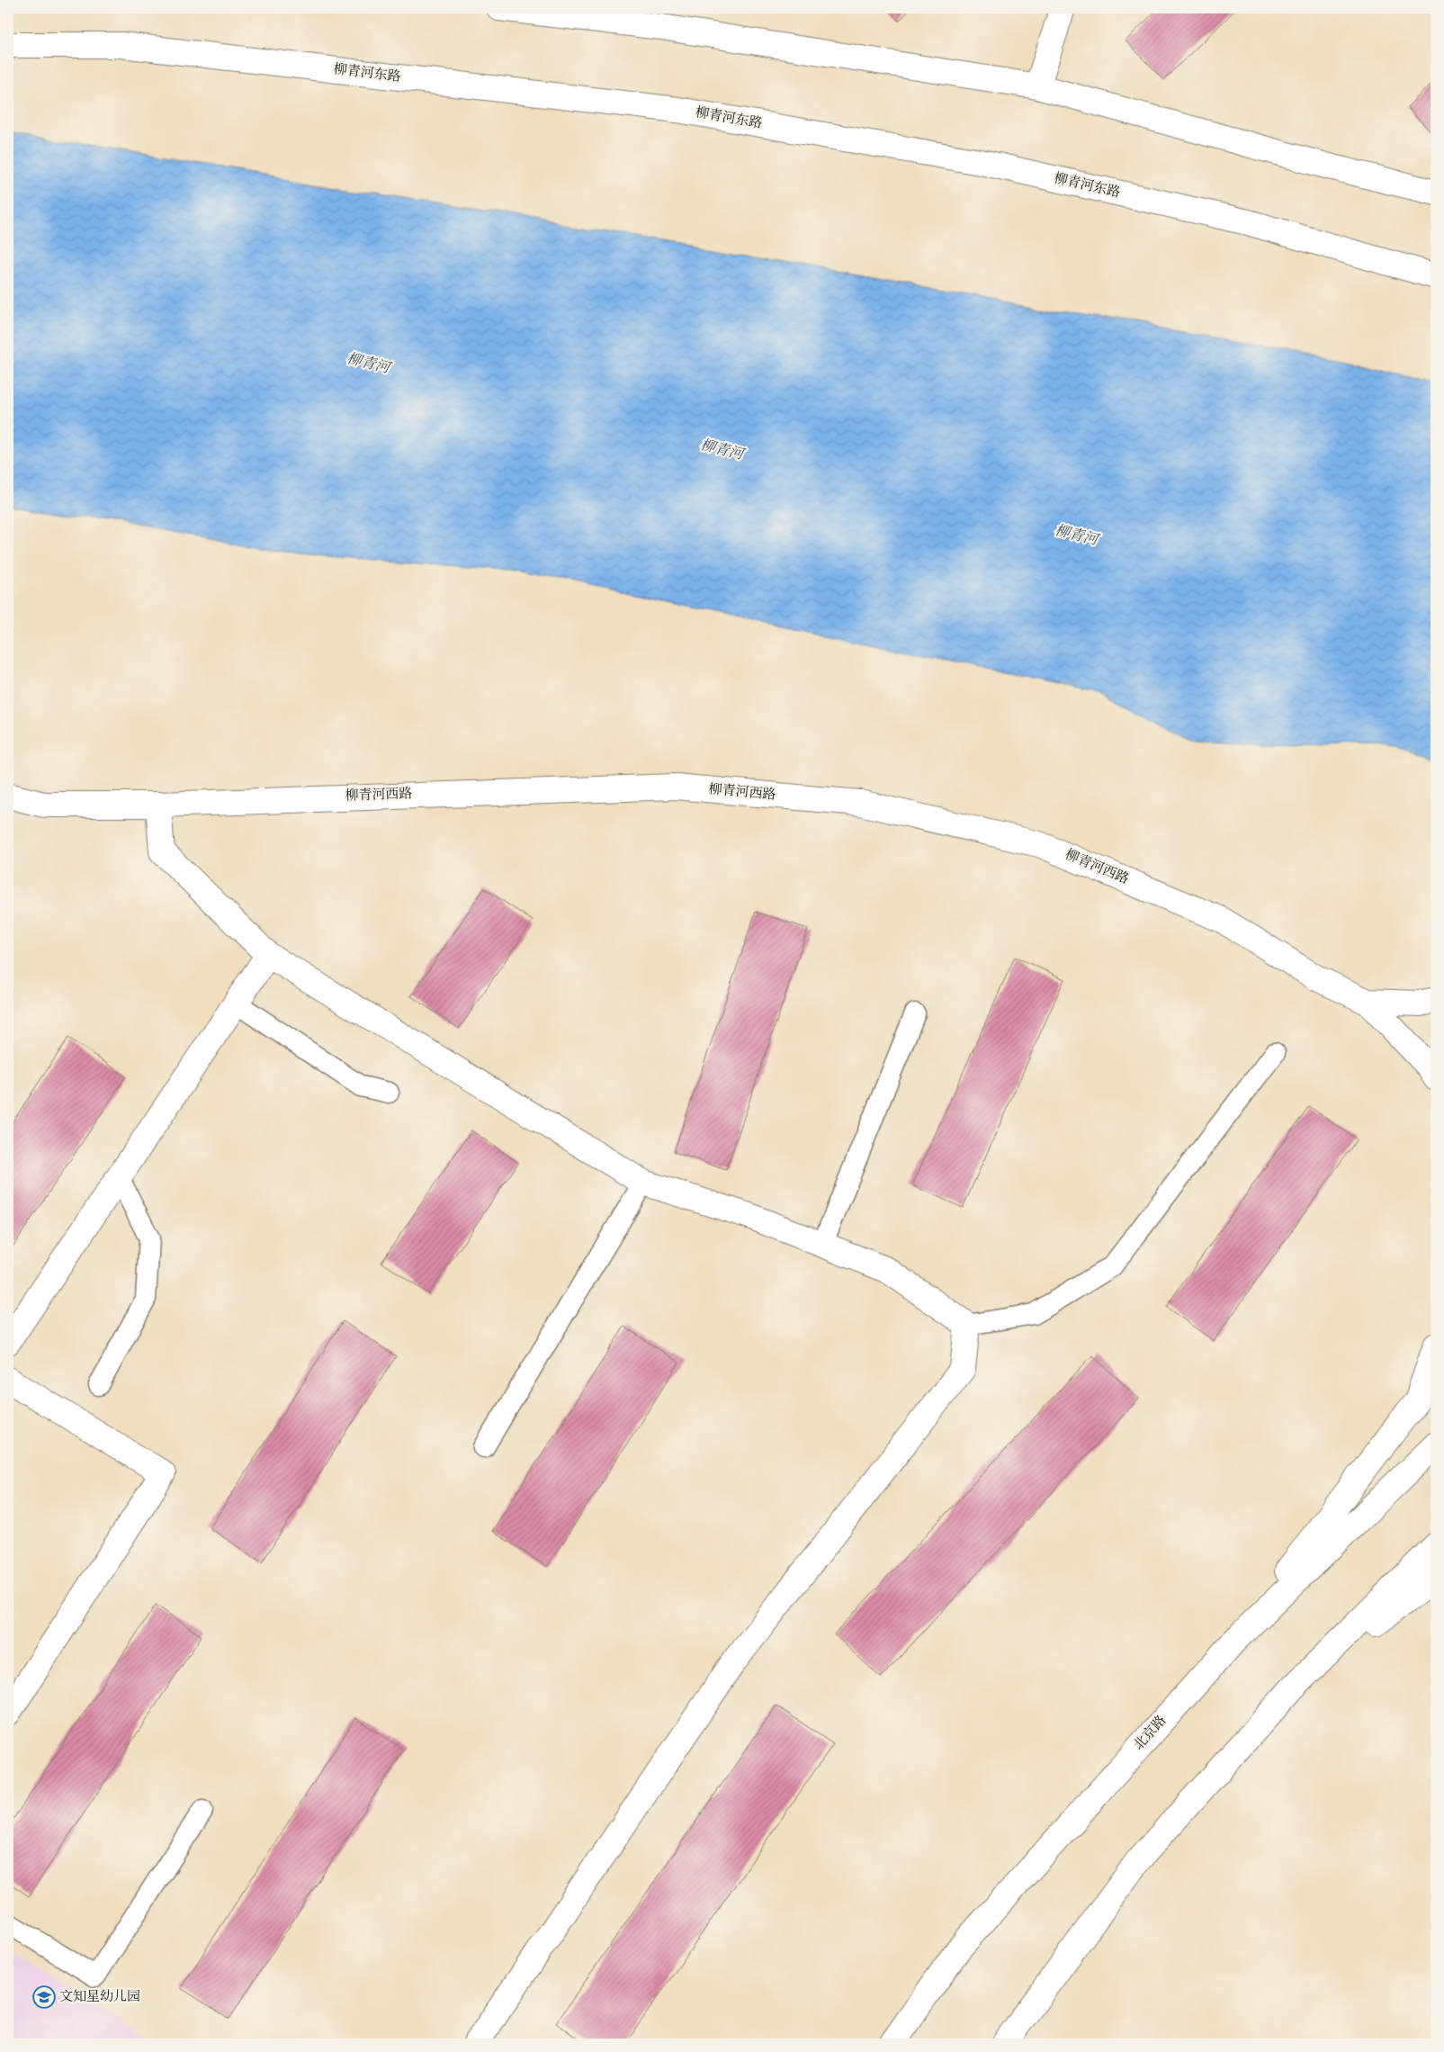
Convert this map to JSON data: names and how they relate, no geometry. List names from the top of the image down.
{
  "streets": {
    "street": ["柳青河东路", "柳青河西路", "北京路"]
  },
  "water": ["柳青河"],
  "places": {
    "school or university": ["文知星幼儿园"]
  }
}
